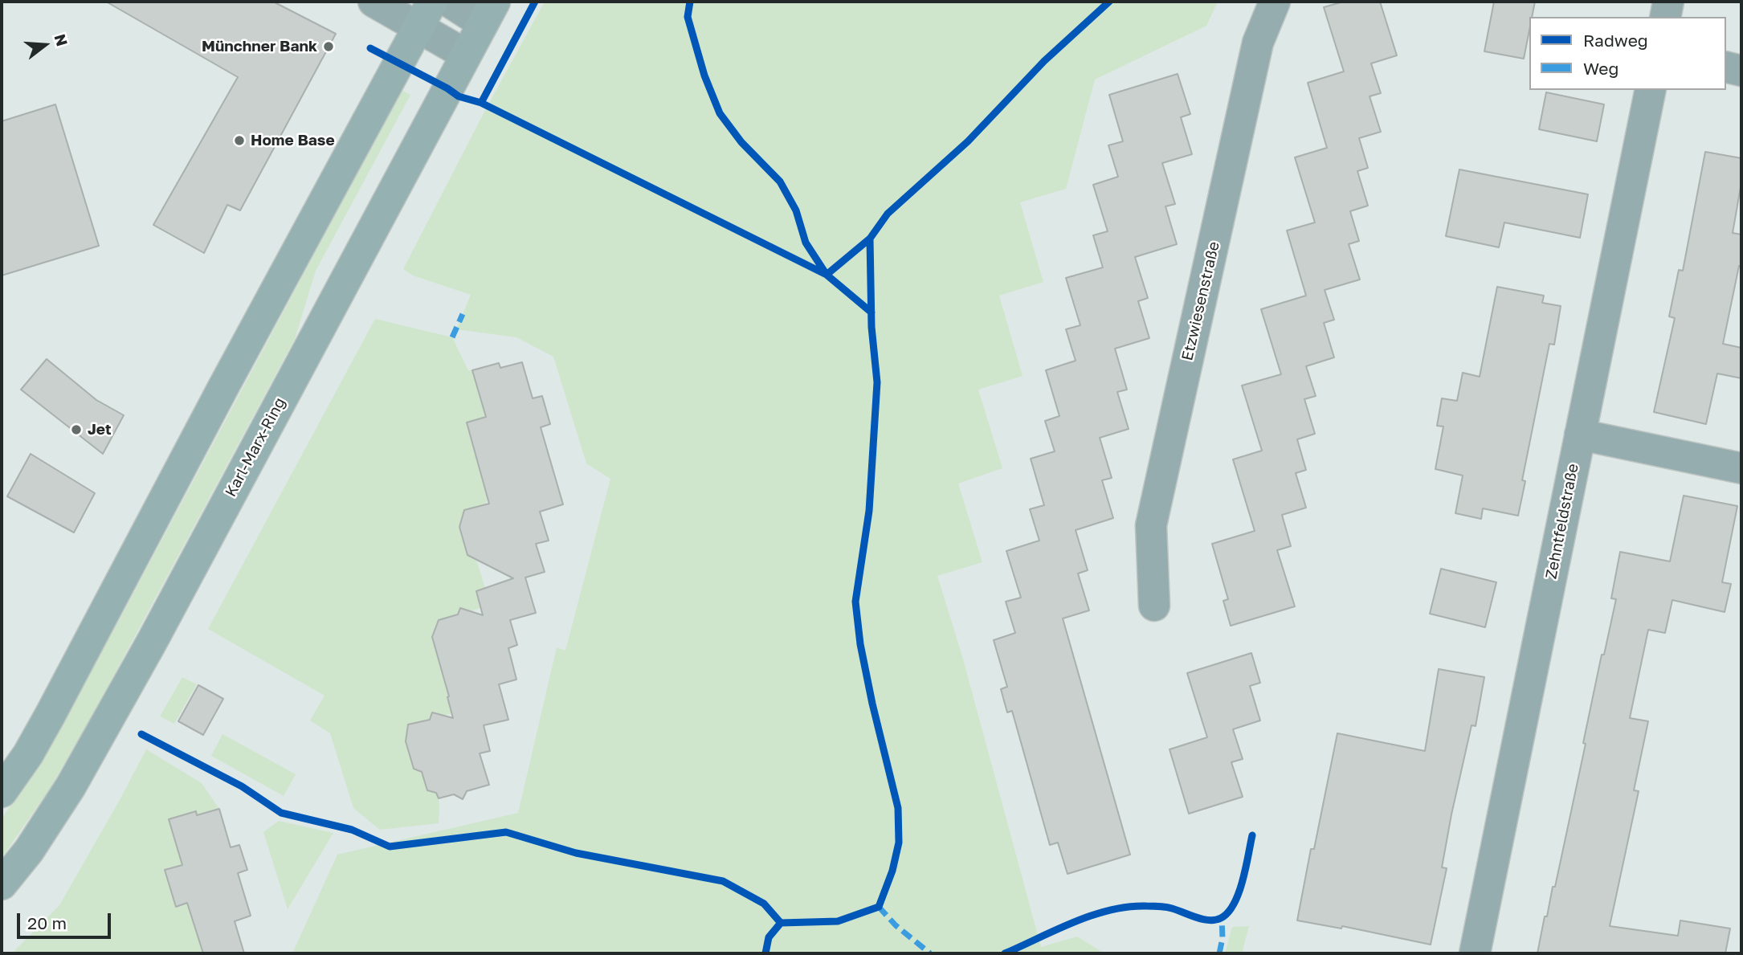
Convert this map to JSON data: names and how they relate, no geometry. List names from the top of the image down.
{
  "streets": {
    "main road": ["Karl-Marx-Ring"],
    "street": ["Etzwiesenstraße", "Zehntfeldstraße"]
  },
  "places": ["Münchner Bank", "Home Base", "Jet"],
  "legend": ["Radweg", "Weg"],
  "scale_bar": "20 m",
  "north": "right"
}
